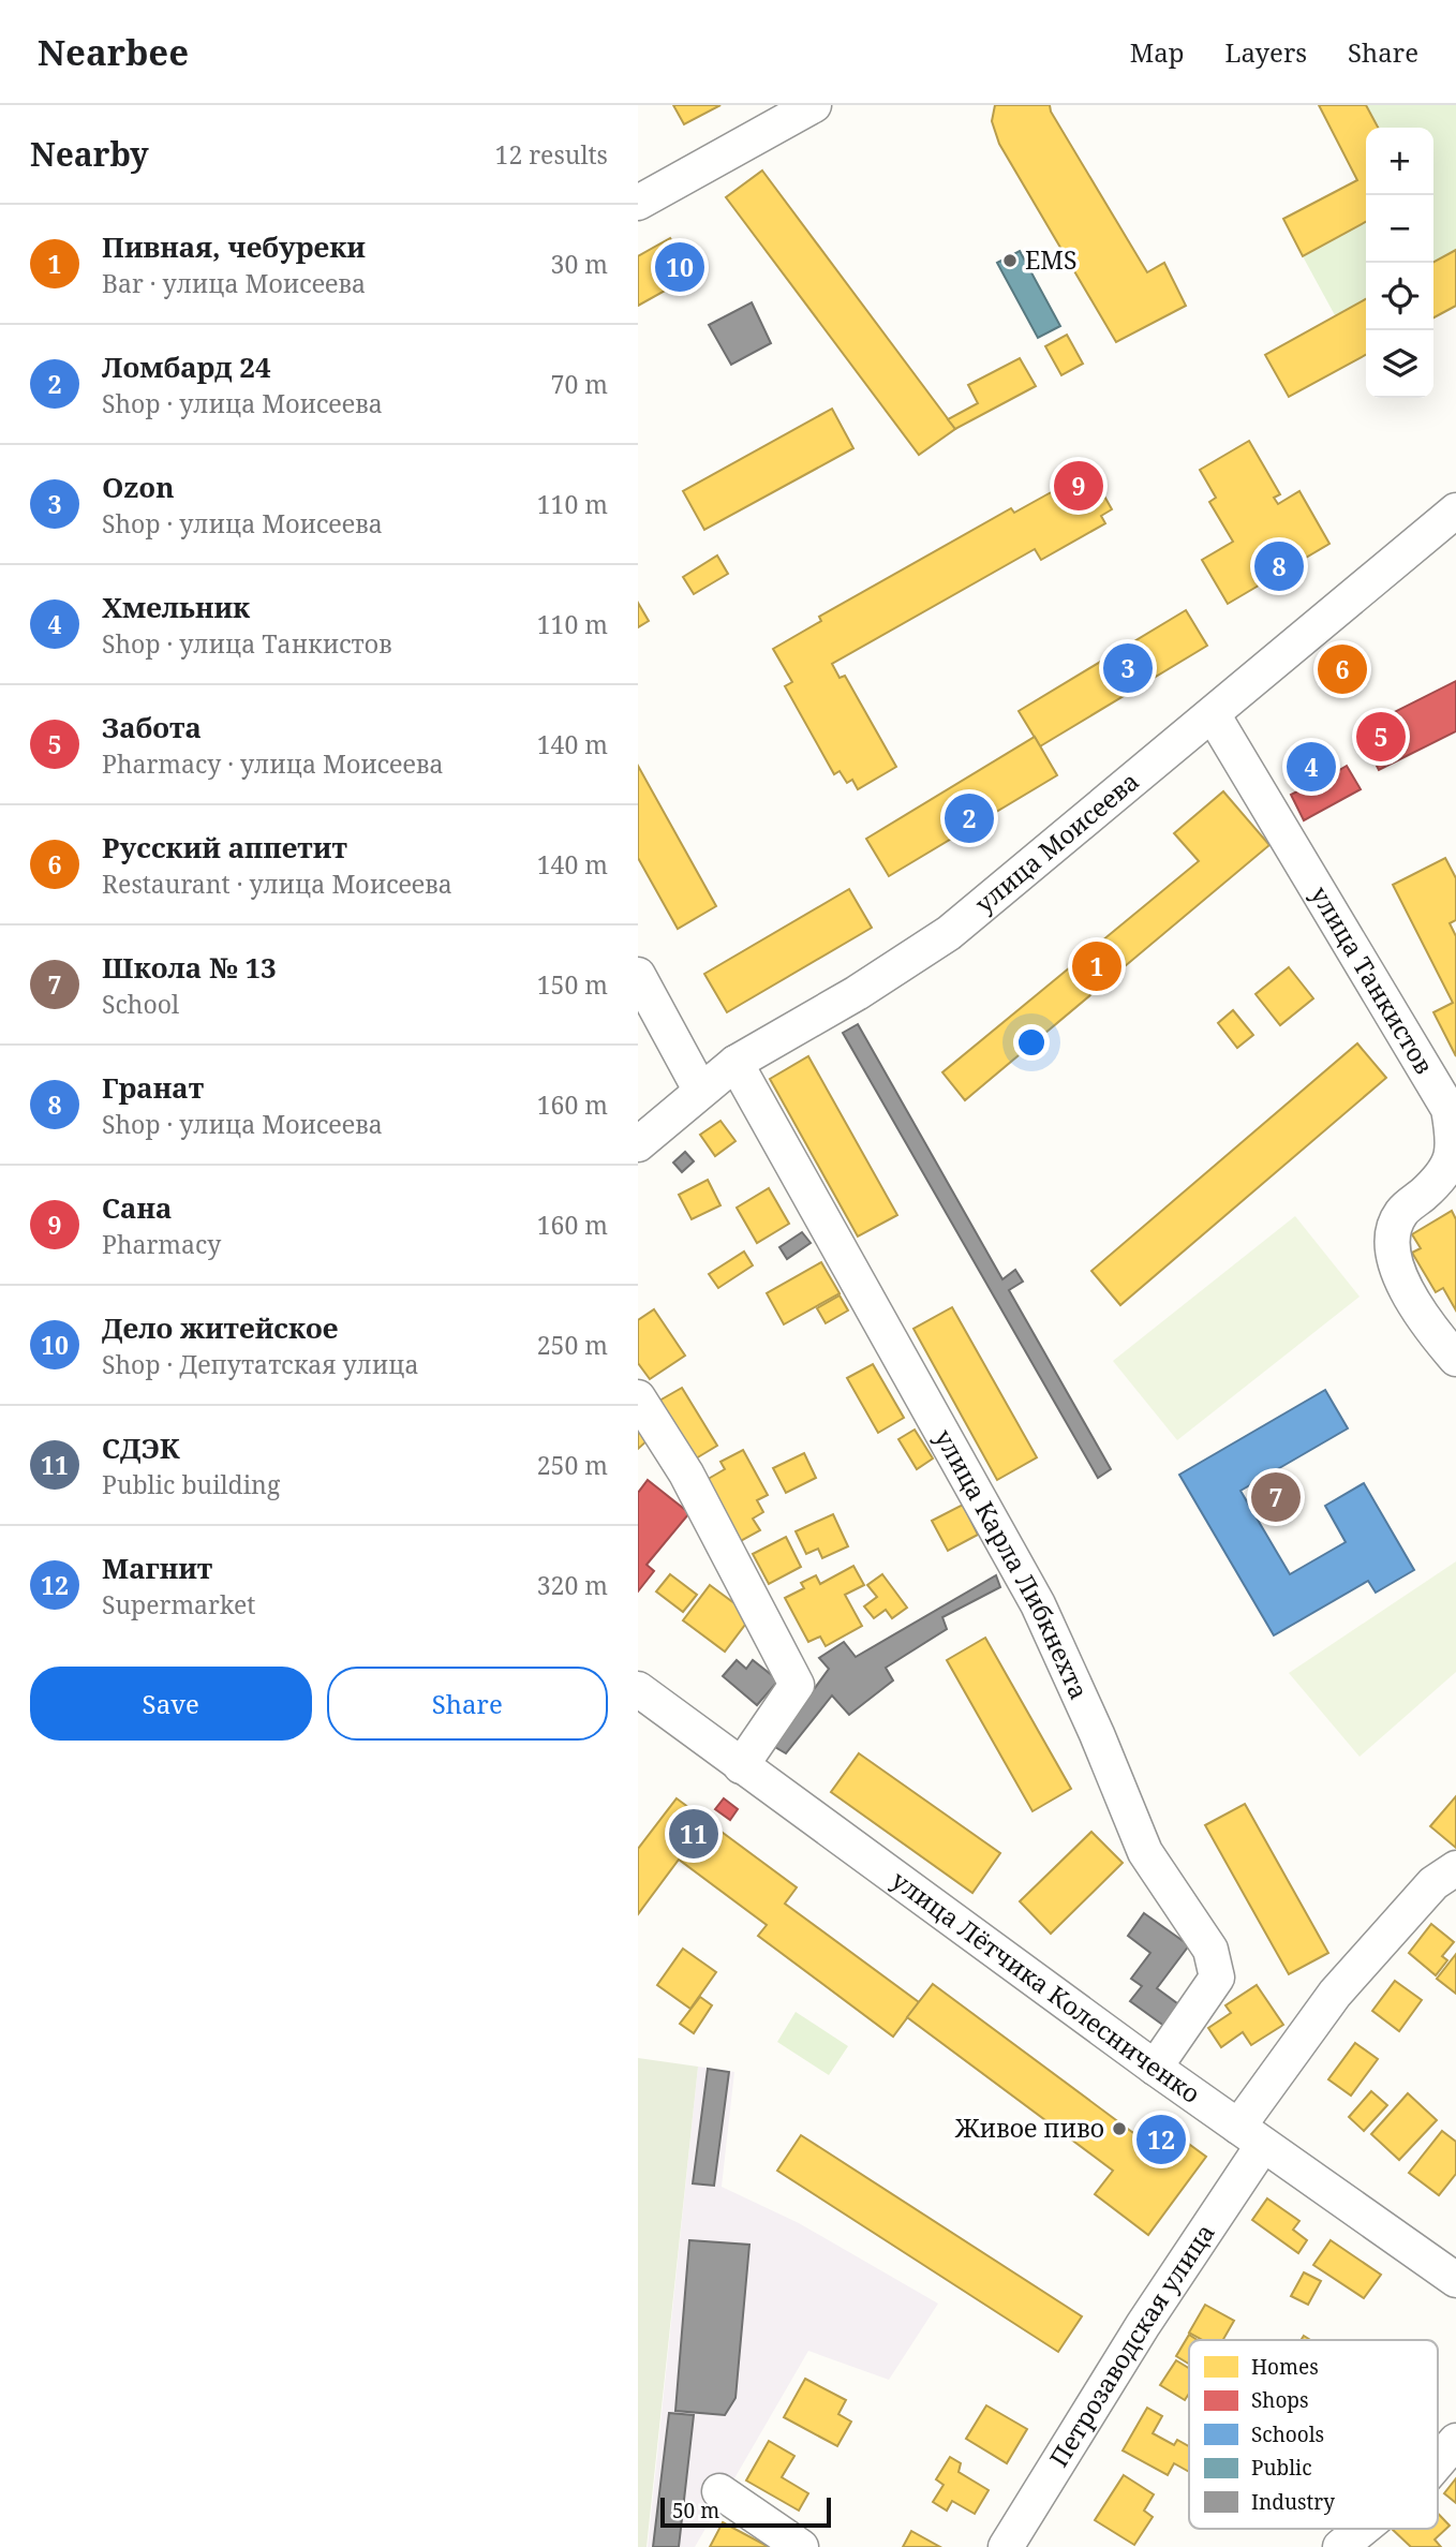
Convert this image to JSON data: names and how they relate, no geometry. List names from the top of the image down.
{
  "streets": {
    "street": [
      "улица Моисеева",
      "улица Танкистов",
      "улица Карла Либкнехта",
      "улица Лётчика Колесниченко",
      "Петрозаводская улица"
    ]
  },
  "crossings": [
    ["улица Моисеева", "улица Танкистов"],
    ["улица Моисеева", "улица Карла Либкнехта"],
    ["улица Карла Либкнехта", "улица Лётчика Колесниченко"],
    ["улица Лётчика Колесниченко", "Петрозаводская улица"]
  ],
  "places": ["EMS", "Живое пиво"],
  "legend": [
    "Homes",
    "Shops",
    "Schools",
    "Public",
    "Industry"
  ],
  "scale_bar": "50 m",
  "page": {
    "header": "Nearbee",
    "nav": ["Map", "Layers", "Share"],
    "heading": ["Nearby", "12 results"],
    "map_buttons": ["+", "−"],
    "list": [
      {
        "mark": "1",
        "name": "Пивная, чебуреки",
        "note": "Bar · улица Моисеева",
        "value": "30 m"
      },
      {
        "mark": "2",
        "name": "Ломбард 24",
        "note": "Shop · улица Моисеева",
        "value": "70 m"
      },
      {
        "mark": "3",
        "name": "Ozon",
        "note": "Shop · улица Моисеева",
        "value": "110 m"
      },
      {
        "mark": "4",
        "name": "Хмельник",
        "note": "Shop · улица Танкистов",
        "value": "110 m"
      },
      {
        "mark": "5",
        "name": "Забота",
        "note": "Pharmacy · улица Моисеева",
        "value": "140 m"
      },
      {
        "mark": "6",
        "name": "Русский аппетит",
        "note": "Restaurant · улица Моисеева",
        "value": "140 m"
      },
      {
        "mark": "7",
        "name": "Школа № 13",
        "note": "School",
        "value": "150 m"
      },
      {
        "mark": "8",
        "name": "Гранат",
        "note": "Shop · улица Моисеева",
        "value": "160 m"
      },
      {
        "mark": "9",
        "name": "Сана",
        "note": "Pharmacy",
        "value": "160 m"
      },
      {
        "mark": "10",
        "name": "Дело житейское",
        "note": "Shop · Депутатская улица",
        "value": "250 m"
      },
      {
        "mark": "11",
        "name": "СДЭК",
        "note": "Public building",
        "value": "250 m"
      },
      {
        "mark": "12",
        "name": "Магнит",
        "note": "Supermarket",
        "value": "320 m"
      }
    ],
    "pins": [
      "10",
      "9",
      "8",
      "3",
      "6",
      "5",
      "4",
      "2",
      "1",
      "7",
      "11",
      "12"
    ],
    "buttons": ["Save", "Share"],
    "scale": "50 m"
  }
}
